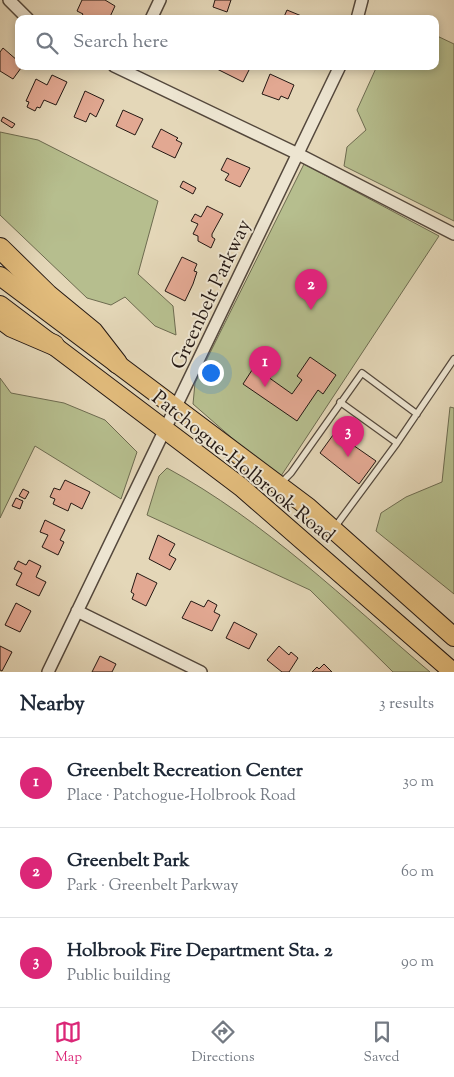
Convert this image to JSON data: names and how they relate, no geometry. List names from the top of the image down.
{
  "streets": {
    "main road": ["Patchogue-Holbrook Road"],
    "street": ["Greenbelt Parkway"]
  },
  "crossings": [
    ["Greenbelt Parkway", "Patchogue-Holbrook Road"]
  ],
  "page": {
    "search": "Search here",
    "pins": ["2", "1", "3"],
    "heading": ["Nearby", "3 results"],
    "list": [
      {
        "mark": "1",
        "name": "Greenbelt Recreation Center",
        "note": "Place · Patchogue-Holbrook Road",
        "value": "30 m"
      },
      {
        "mark": "2",
        "name": "Greenbelt Park",
        "note": "Park · Greenbelt Parkway",
        "value": "60 m"
      },
      {
        "mark": "3",
        "name": "Holbrook Fire Department Sta. 2",
        "note": "Public building",
        "value": "90 m"
      }
    ],
    "nav": ["Map", "Directions", "Saved"]
  }
}
